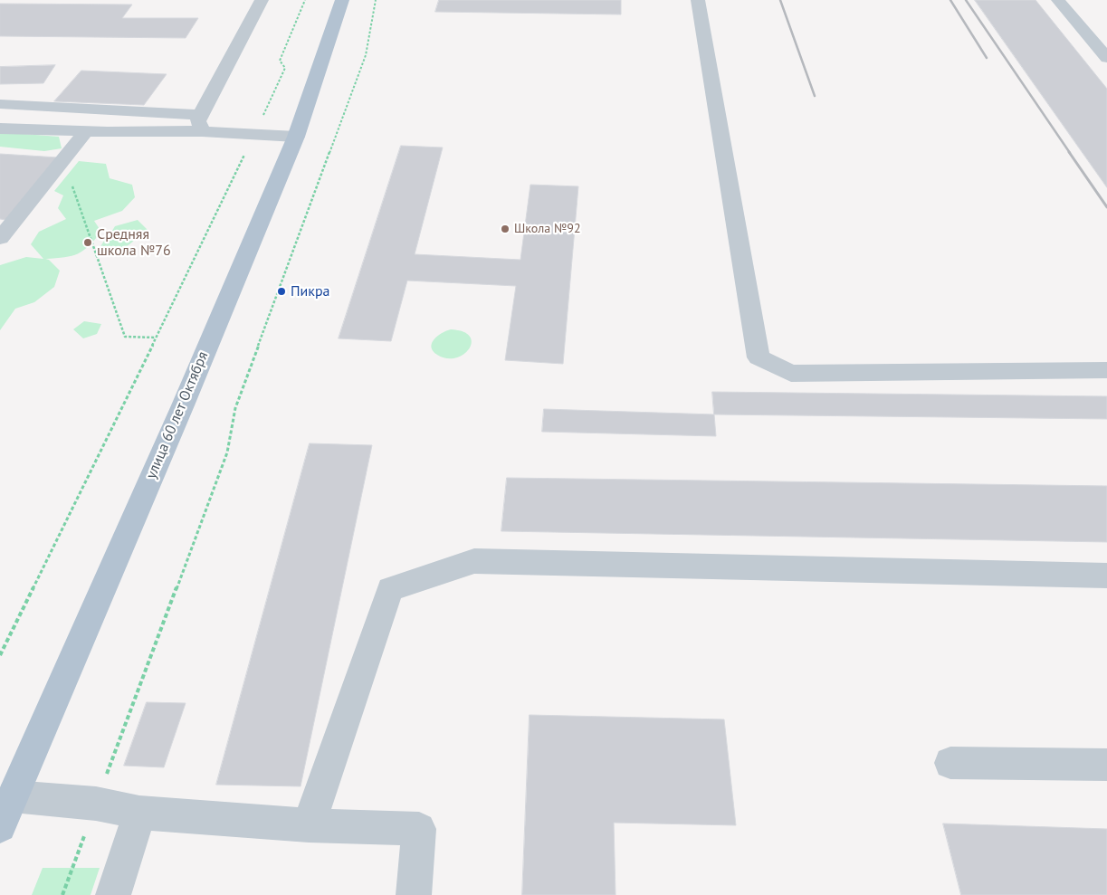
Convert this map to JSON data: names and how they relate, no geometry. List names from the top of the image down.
{
  "streets": {
    "main road": ["улица 60 лет Октября"]
  },
  "places": ["Школа №92", "Средняя школа №76", "Пикра"]
}
